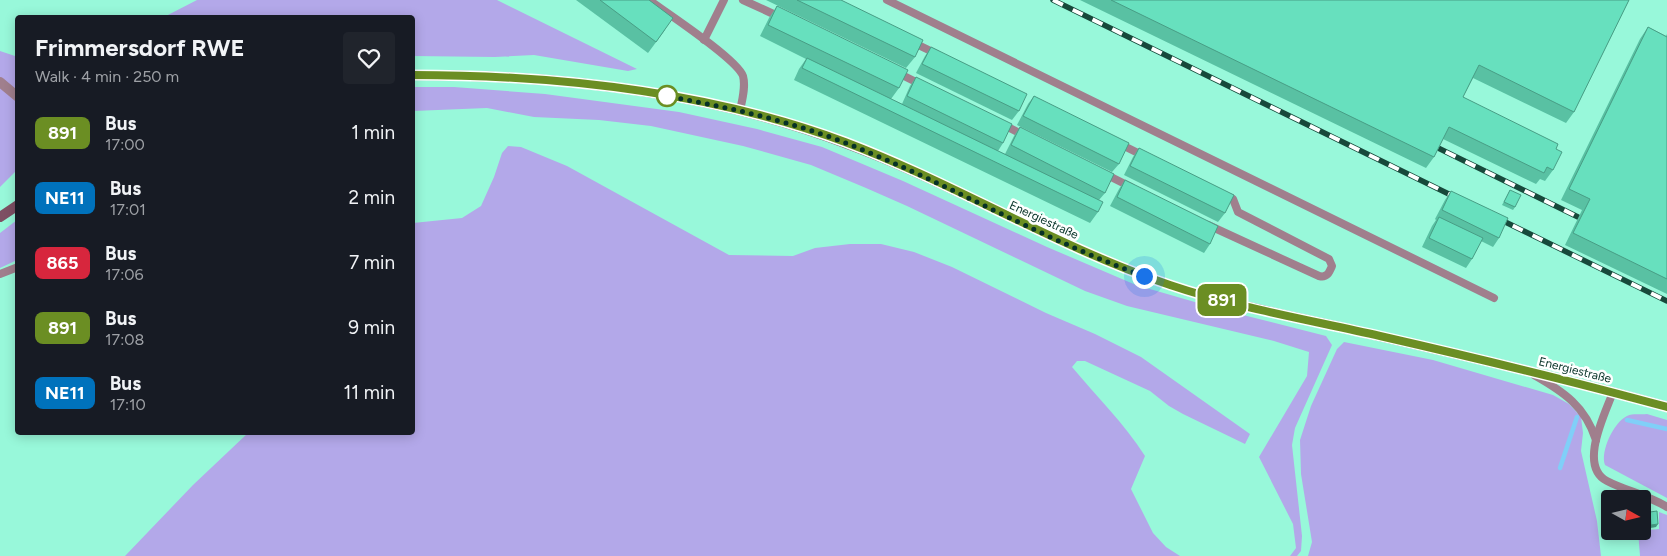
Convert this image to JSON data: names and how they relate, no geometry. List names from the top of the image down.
{
  "streets": {
    "main road": ["Energiestraße"]
  },
  "lines": ["bus line 891"],
  "north": "right",
  "page": {
    "on_map": "891",
    "heading": ["Frimmersdorf RWE", "Walk · 4 min · 250 m"],
    "list": [
      {
        "mark": "891",
        "name": "Bus",
        "note": "17:00",
        "value": "1 min"
      },
      {
        "mark": "NE11",
        "name": "Bus",
        "note": "17:01",
        "value": "2 min"
      },
      {
        "mark": "865",
        "name": "Bus",
        "note": "17:06",
        "value": "7 min"
      },
      {
        "mark": "891",
        "name": "Bus",
        "note": "17:08",
        "value": "9 min"
      },
      {
        "mark": "NE11",
        "name": "Bus",
        "note": "17:10",
        "value": "11 min"
      }
    ]
  }
}
